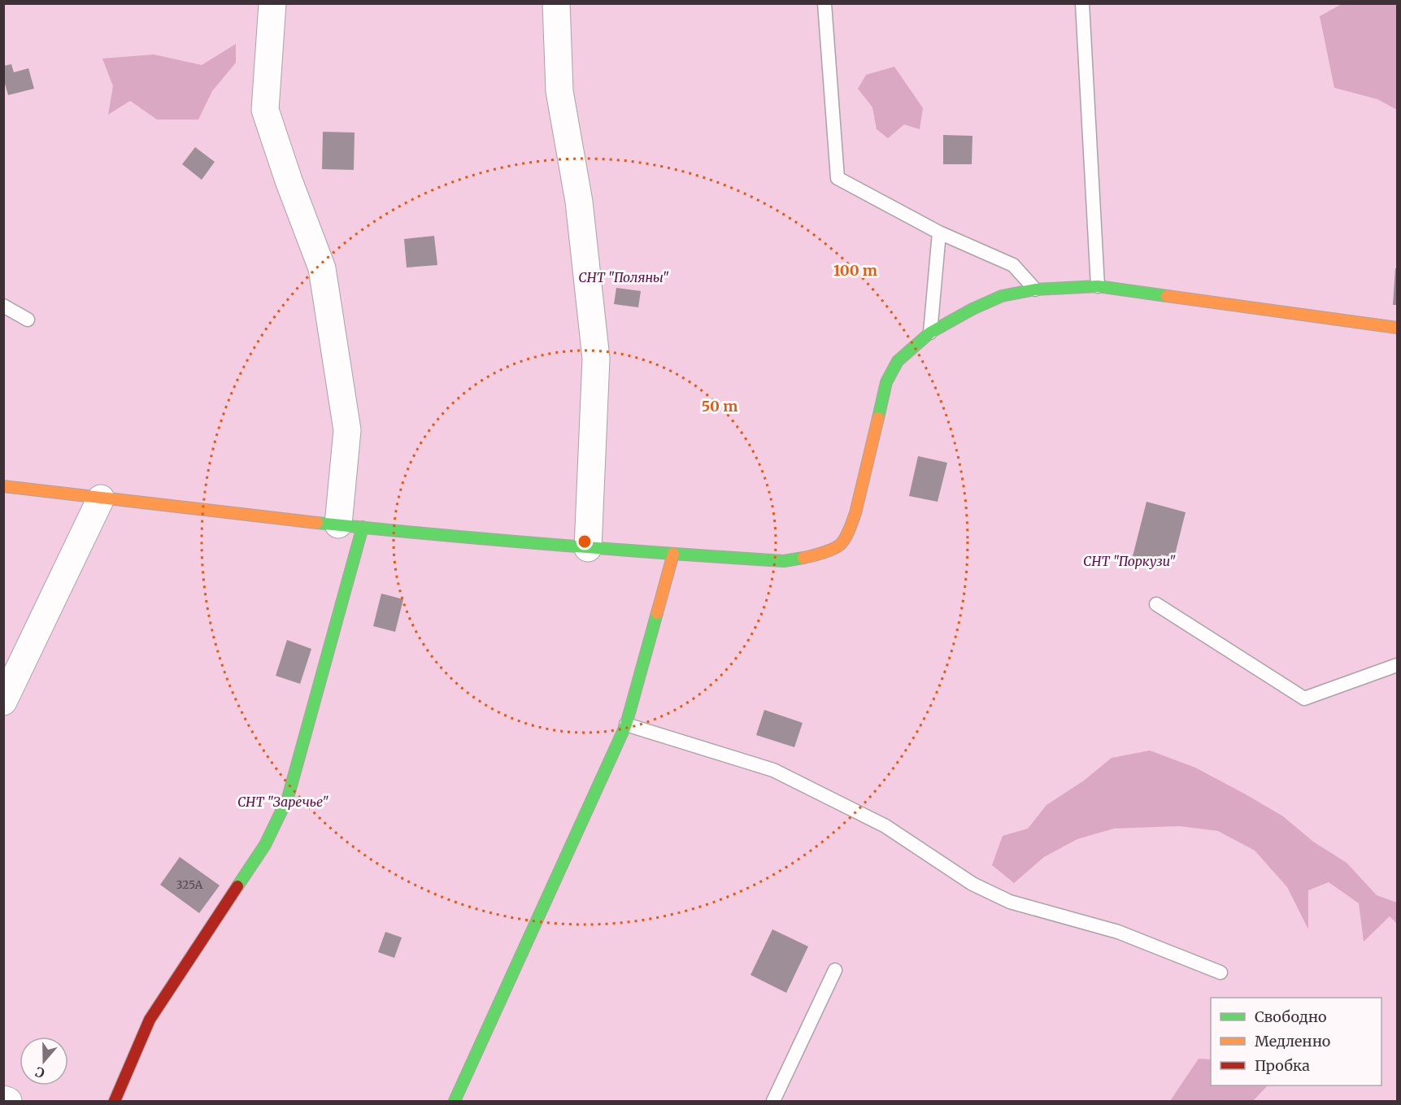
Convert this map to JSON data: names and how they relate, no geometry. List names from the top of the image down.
{
  "parks": ["СНТ \"Поляны\"", "СНТ \"Поркузи\"", "СНТ \"Заречье\""],
  "house_numbers": ["325А"],
  "legend": ["Свободно", "Медленно", "Пробка"],
  "north": "bottom",
  "rings": ["100 m", "50 m"]
}
